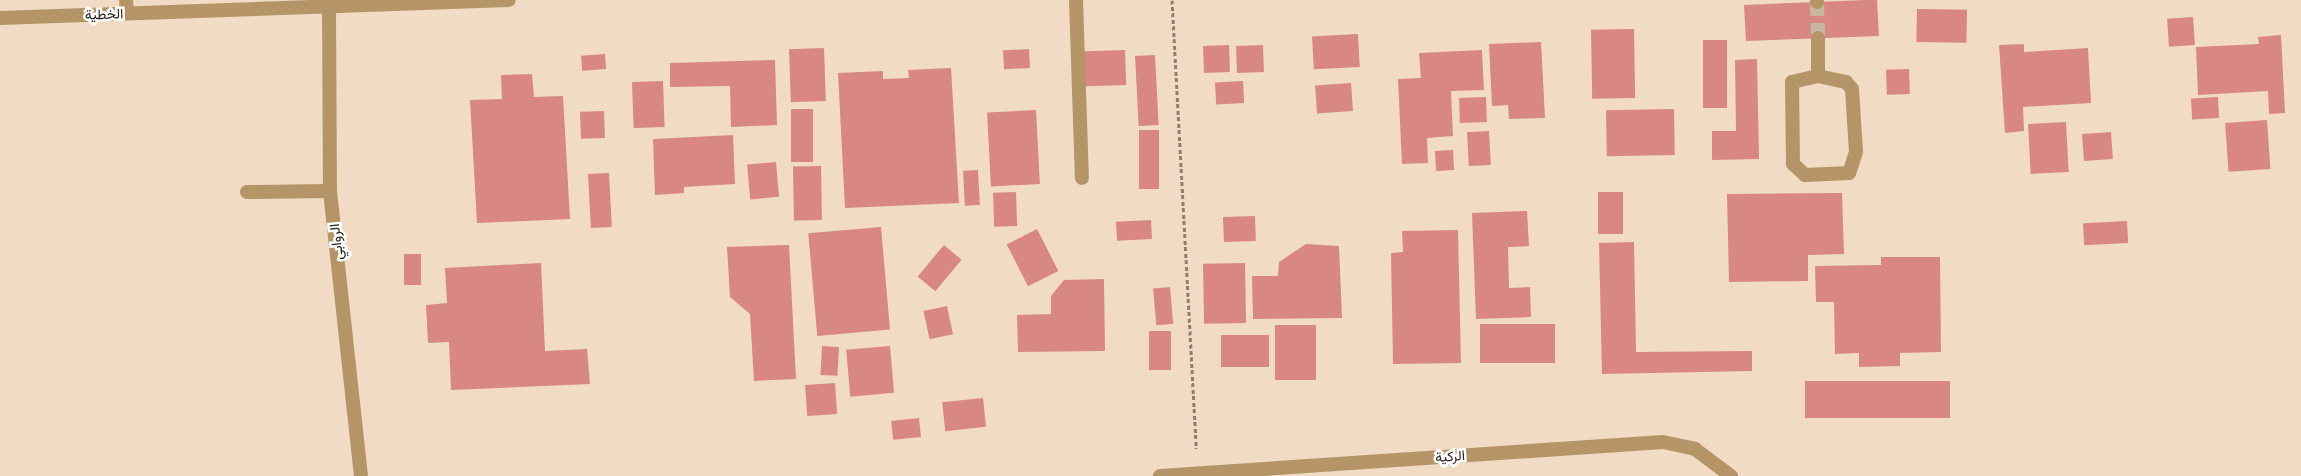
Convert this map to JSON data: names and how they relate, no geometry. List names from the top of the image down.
{
  "streets": {
    "street": ["الخطية", "الروابي", "الركية"]
  },
  "crossings": [
    ["الخطية", "الروابي"]
  ]
}
